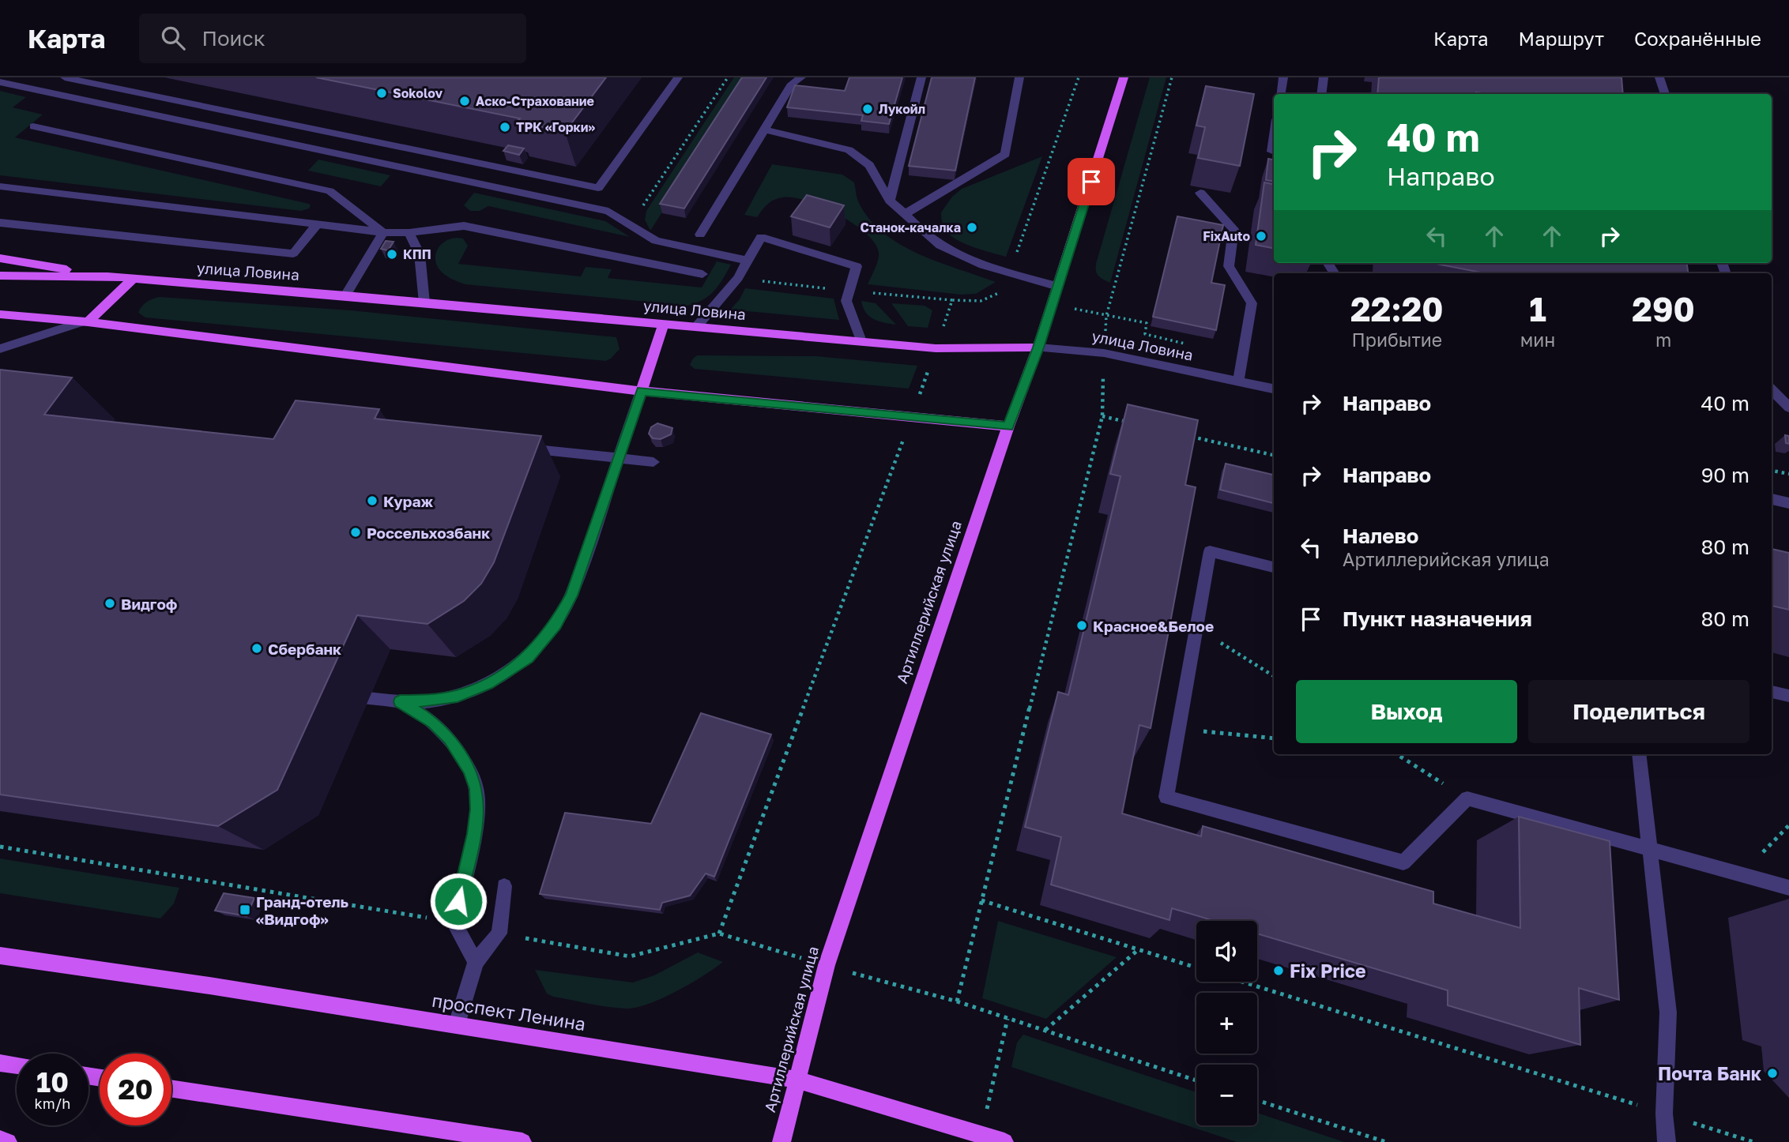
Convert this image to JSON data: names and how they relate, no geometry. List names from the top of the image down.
{
  "streets": {
    "main road": ["улица Ловина", "Артиллерийская улица", "проспект Ленина"]
  },
  "crossings": [
    ["улица Ловина", "Артиллерийская улица"],
    ["Артиллерийская улица", "проспект Ленина"]
  ],
  "places": {
    "other": [
      "Sokolov",
      "Аско-Страхование",
      "Лукойл",
      "ТРК «Горки»",
      "Станок-качалка",
      "FixAuto",
      "КПП",
      "Кураж",
      "Россельхозбанк",
      "Видгоф",
      "Красное&Белое",
      "Сбербанк",
      "Fix Price",
      "Почта Банк"
    ],
    "transit": ["Гранд-отель «Видгоф»"]
  },
  "page": {
    "header": "Карта",
    "search": "Поиск",
    "nav": ["Карта", "Маршрут", "Сохранённые"],
    "turn": ["40 m", "Направо"],
    "eta": [
      "22:20",
      "Прибытие",
      "1",
      "мин",
      "290",
      "m"
    ],
    "list": [
      {
        "name": "Направо",
        "value": "40 m"
      },
      {
        "name": "Направо",
        "value": "90 m"
      },
      {
        "name": "Налево",
        "note": "Артиллерийская улица",
        "value": "80 m"
      },
      {
        "name": "Пункт назначения",
        "value": "80 m"
      }
    ],
    "buttons": ["Выход", "Поделиться"],
    "map_buttons": ["+", "−"],
    "speed": "10 km/h",
    "limit": "20"
  }
}
